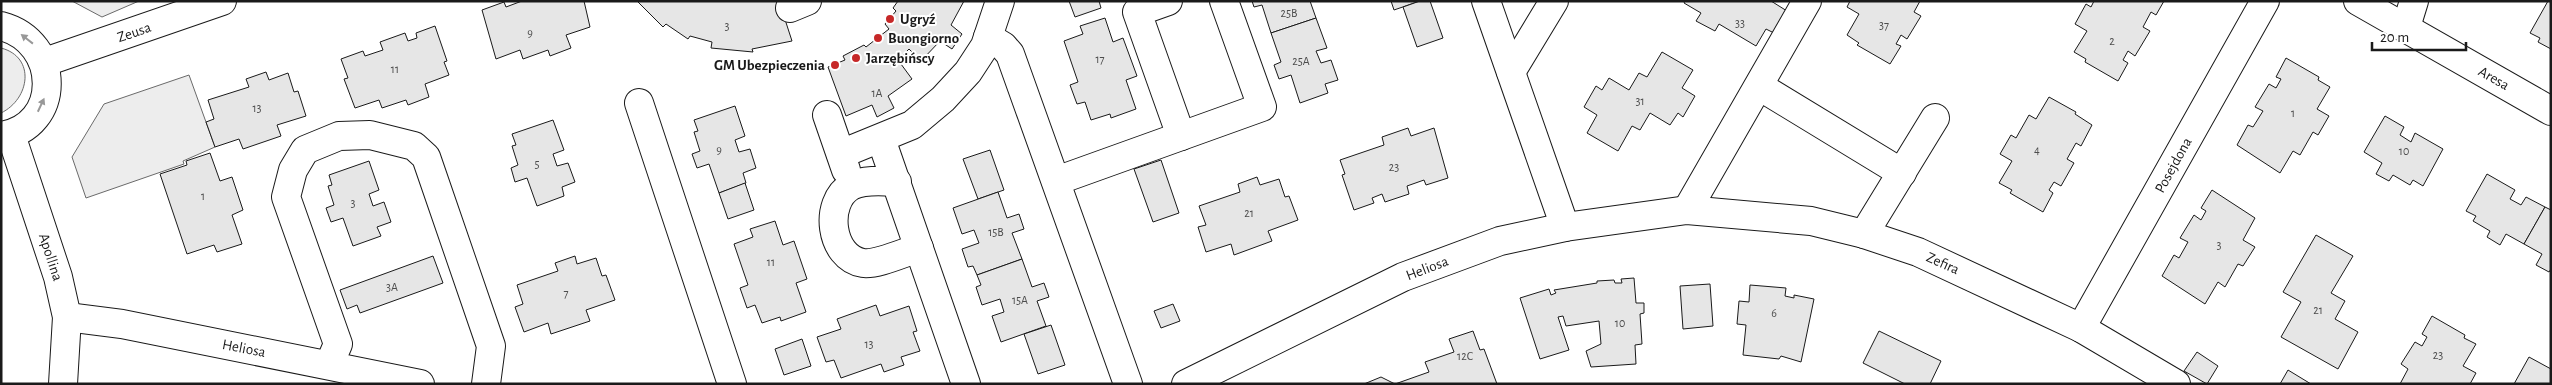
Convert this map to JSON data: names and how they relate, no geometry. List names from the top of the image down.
{
  "streets": {
    "street": [
      "Zeusa",
      "Aresa",
      "Posejdona",
      "Apollina",
      "Zefira",
      "Heliosa"
    ]
  },
  "crossings": [
    ["Posejdona", "Zefira"],
    ["Apollina", "Heliosa"],
    ["Zefira", "Heliosa"]
  ],
  "places": [
    "Ugryź",
    "Buongiorno",
    "Jarzębińscy",
    "GM Ubezpieczenia"
  ],
  "house_numbers": [
    "25B",
    "33",
    "37",
    "3",
    "9",
    "2",
    "17",
    "25A",
    "11",
    "1A",
    "31",
    "13",
    "1",
    "9",
    "4",
    "10",
    "5",
    "23",
    "1",
    "3",
    "21",
    "15B",
    "3",
    "11",
    "3A",
    "7",
    "15A",
    "21",
    "6",
    "10",
    "13",
    "23",
    "12C"
  ],
  "scale_bar": "20 m"
}
